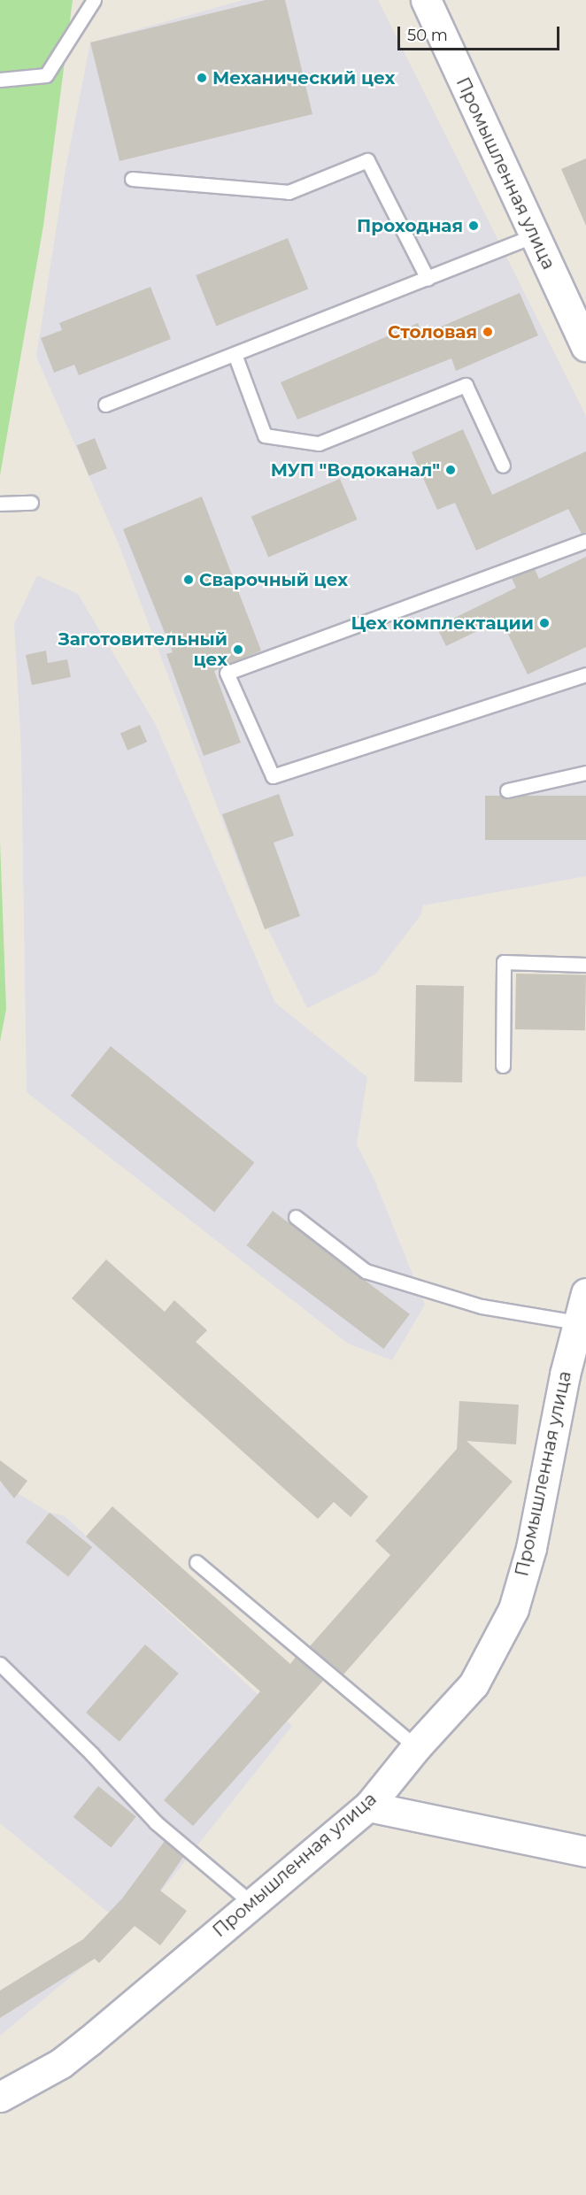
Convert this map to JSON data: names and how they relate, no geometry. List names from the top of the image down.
{
  "streets": {
    "main road": ["Промышленная улица"]
  },
  "places": [
    "Механический цех",
    "Проходная",
    "Столовая",
    "МУП \"Водоканал\"",
    "Сварочный цех",
    "Цех комплектации",
    "Заготовительный цех"
  ],
  "scale_bar": "50 m"
}
